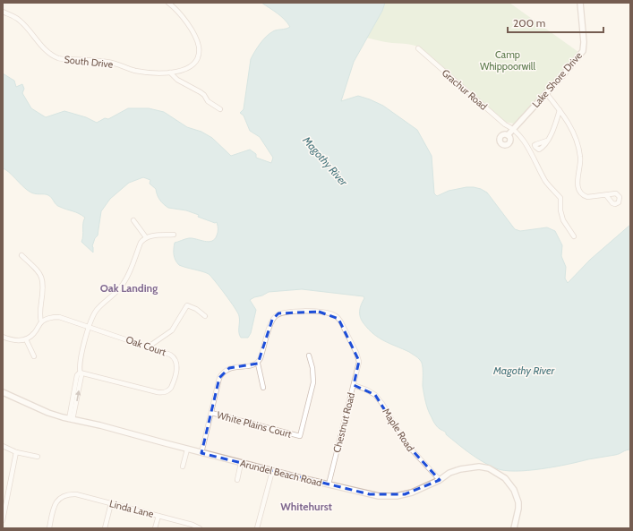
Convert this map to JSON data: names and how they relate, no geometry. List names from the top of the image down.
{
  "streets": {
    "street": [
      "South Drive",
      "Lake Shore Drive",
      "Grachur Road",
      "Oak Court",
      "Chestnut Road",
      "White Plains Court",
      "Maple Road",
      "Arundel Beach Road",
      "Linda Lane"
    ]
  },
  "crossings": [
    ["Lake Shore Drive", "Grachur Road"],
    ["Chestnut Road", "Maple Road"],
    ["Chestnut Road", "Arundel Beach Road"],
    ["Maple Road", "Arundel Beach Road"]
  ],
  "districts": ["Oak Landing", "Whitehurst"],
  "water": ["Magothy River"],
  "parks": ["Camp Whippoorwill"],
  "scale_bar": "200 m"
}
